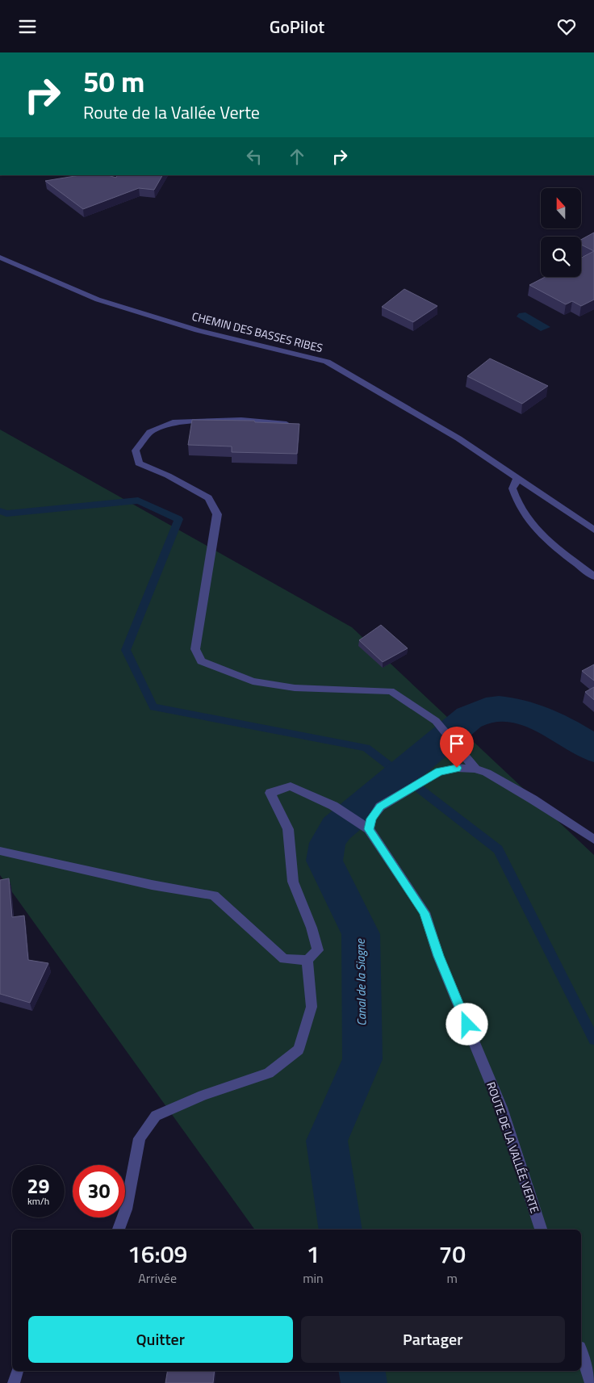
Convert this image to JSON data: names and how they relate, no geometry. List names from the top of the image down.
{
  "streets": {
    "street": ["CHEMIN DES BASSES RIBES", "ROUTE DE LA VALLÉE VERTE"]
  },
  "water": ["Canal de la Siagne"],
  "north": "top",
  "page": {
    "header": "GoPilot",
    "turn": ["50 m", "Route de la Vallée Verte"],
    "speed": "29 km/h",
    "limit": "30",
    "eta": [
      "16:09",
      "Arrivée",
      "1",
      "min",
      "70",
      "m"
    ],
    "buttons": ["Quitter", "Partager"]
  }
}
